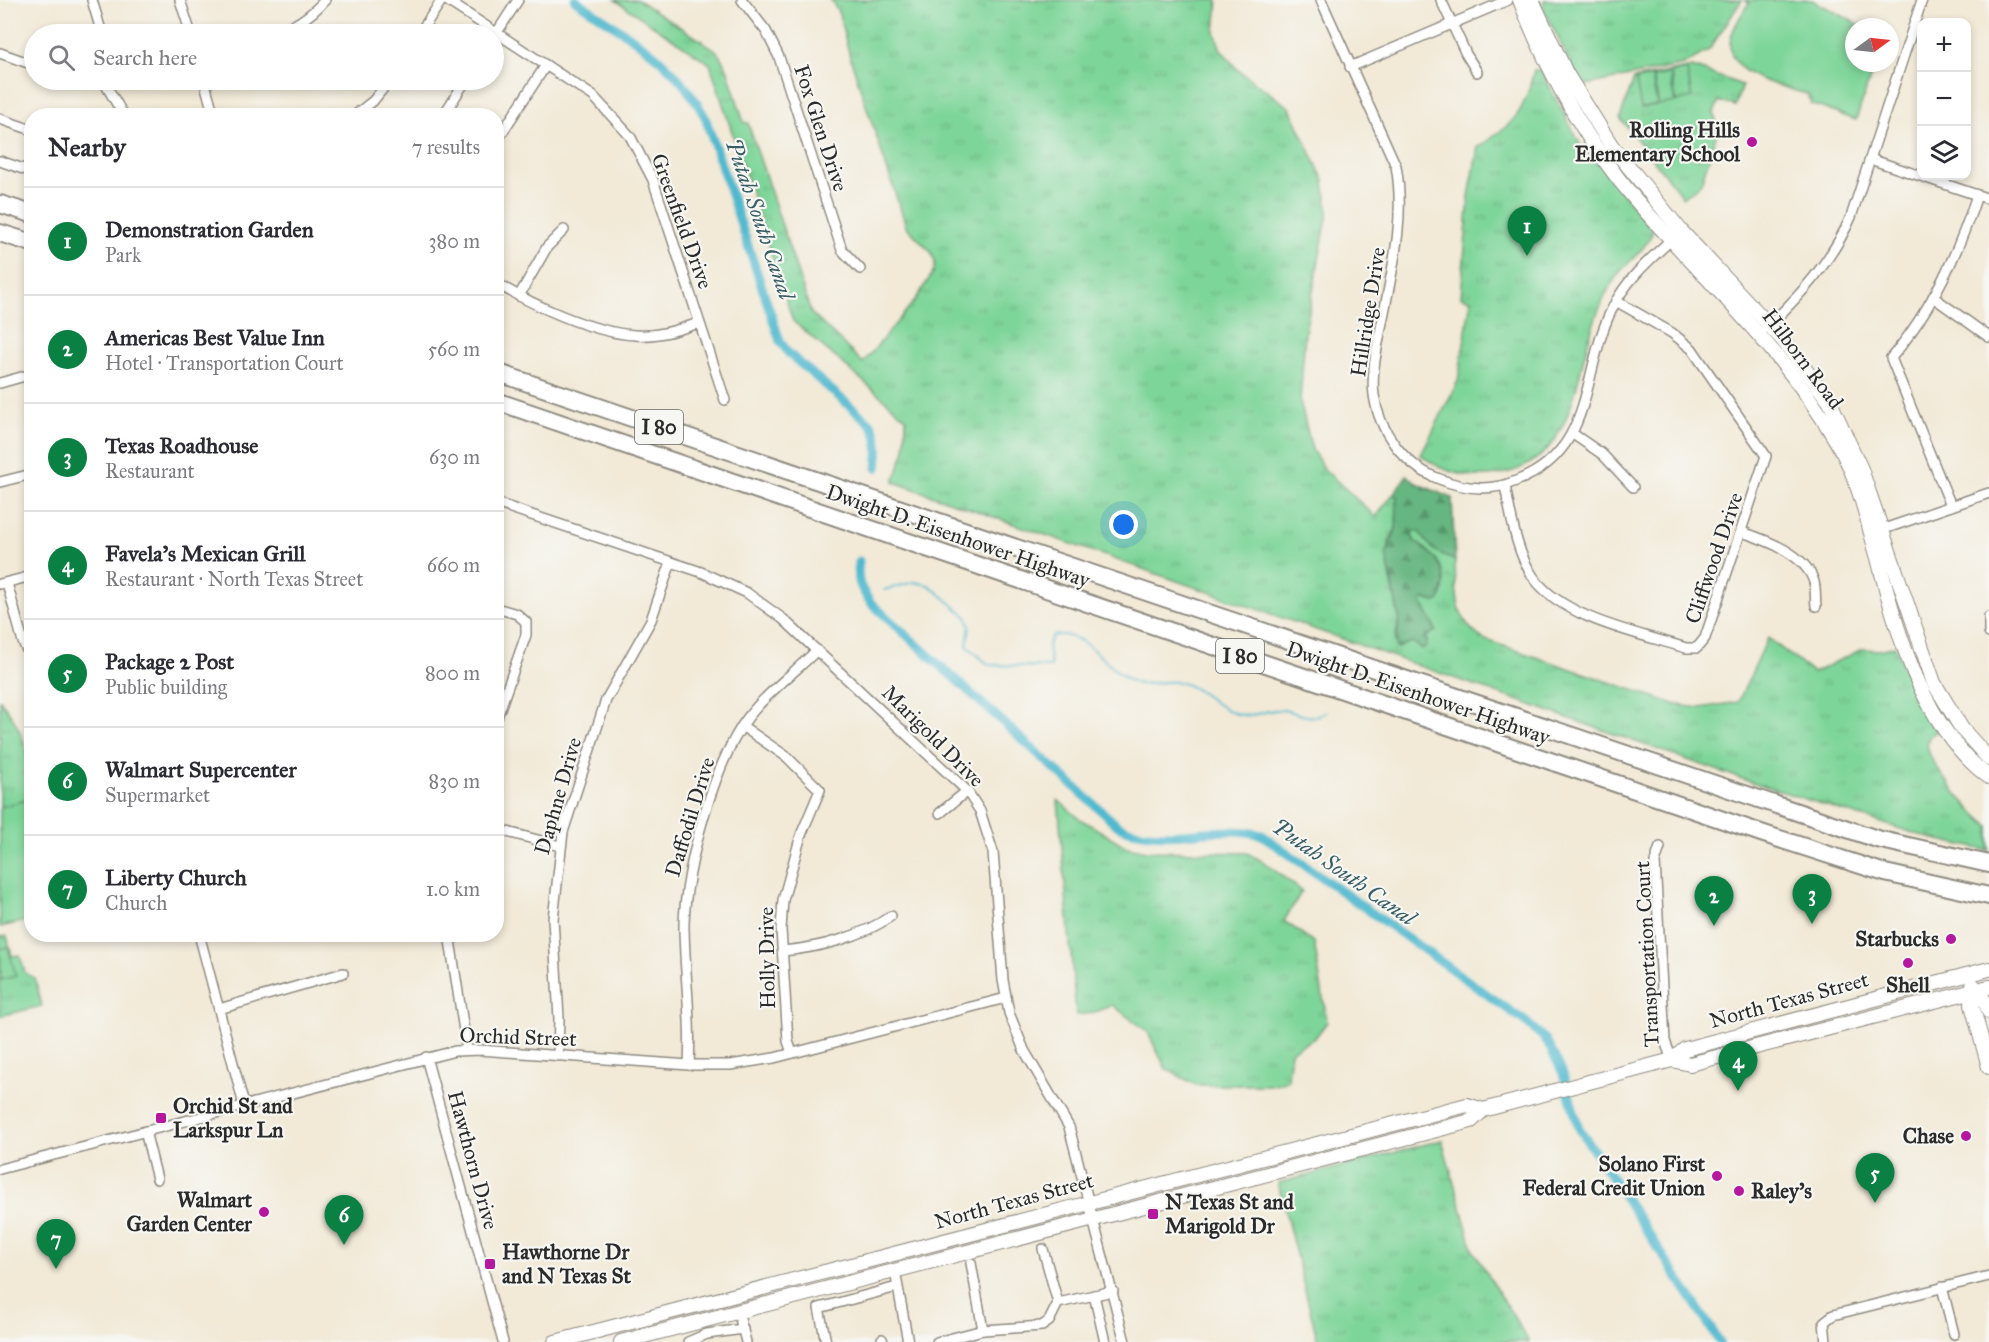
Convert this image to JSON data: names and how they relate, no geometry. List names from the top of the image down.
{
  "streets": {
    "highway": ["I 80", "Dwight D. Eisenhower Highway"],
    "main road": ["Hilborn Road", "North Texas Street"],
    "street": [
      "Fox Glen Drive",
      "Greenfield Drive",
      "Hillridge Drive",
      "Cliffwood Drive",
      "Marigold Drive",
      "Daphne Drive",
      "Daffodil Drive",
      "Transportation Court",
      "Holly Drive",
      "Orchid Street",
      "Hawthorn Drive"
    ]
  },
  "crossings": [
    ["Hillridge Drive", "Hilborn Road"],
    ["Hillridge Drive", "Cliffwood Drive"],
    ["Marigold Drive", "Daphne Drive"],
    ["Marigold Drive", "Daffodil Drive"],
    ["Marigold Drive", "North Texas Street"],
    ["Marigold Drive", "Orchid Street"],
    ["Daphne Drive", "Orchid Street"],
    ["Daffodil Drive", "Holly Drive"],
    ["Daffodil Drive", "Orchid Street"],
    ["Transportation Court", "North Texas Street"],
    ["Holly Drive", "Orchid Street"],
    ["Orchid Street", "Hawthorn Drive"]
  ],
  "water": ["Putah South Canal"],
  "places": {
    "other": [
      "Rolling Hills Elementary School",
      "Starbucks",
      "Shell",
      "Chase",
      "Solano First Federal Credit Union",
      "Raley's",
      "Walmart Garden Center"
    ],
    "transit": ["Orchid St and Larkspur Ln", "N Texas St and Marigold Dr", "Hawthorne Dr and N Texas St"]
  },
  "north": "right",
  "page": {
    "map_buttons": ["+", "−"],
    "search": "Search here",
    "heading": ["Nearby", "7 results"],
    "list": [
      {
        "mark": "1",
        "name": "Demonstration Garden",
        "note": "Park",
        "value": "380 m"
      },
      {
        "mark": "2",
        "name": "Americas Best Value Inn",
        "note": "Hotel · Transportation Court",
        "value": "560 m"
      },
      {
        "mark": "3",
        "name": "Texas Roadhouse",
        "note": "Restaurant",
        "value": "630 m"
      },
      {
        "mark": "4",
        "name": "Favela's Mexican Grill",
        "note": "Restaurant · North Texas Street",
        "value": "660 m"
      },
      {
        "mark": "5",
        "name": "Package 2 Post",
        "note": "Public building",
        "value": "800 m"
      },
      {
        "mark": "6",
        "name": "Walmart Supercenter",
        "note": "Supermarket",
        "value": "830 m"
      },
      {
        "mark": "7",
        "name": "Liberty Church",
        "note": "Church",
        "value": "1.0 km"
      }
    ],
    "pins": [
      "1",
      "3",
      "2",
      "4",
      "5",
      "6",
      "7"
    ]
  }
}
